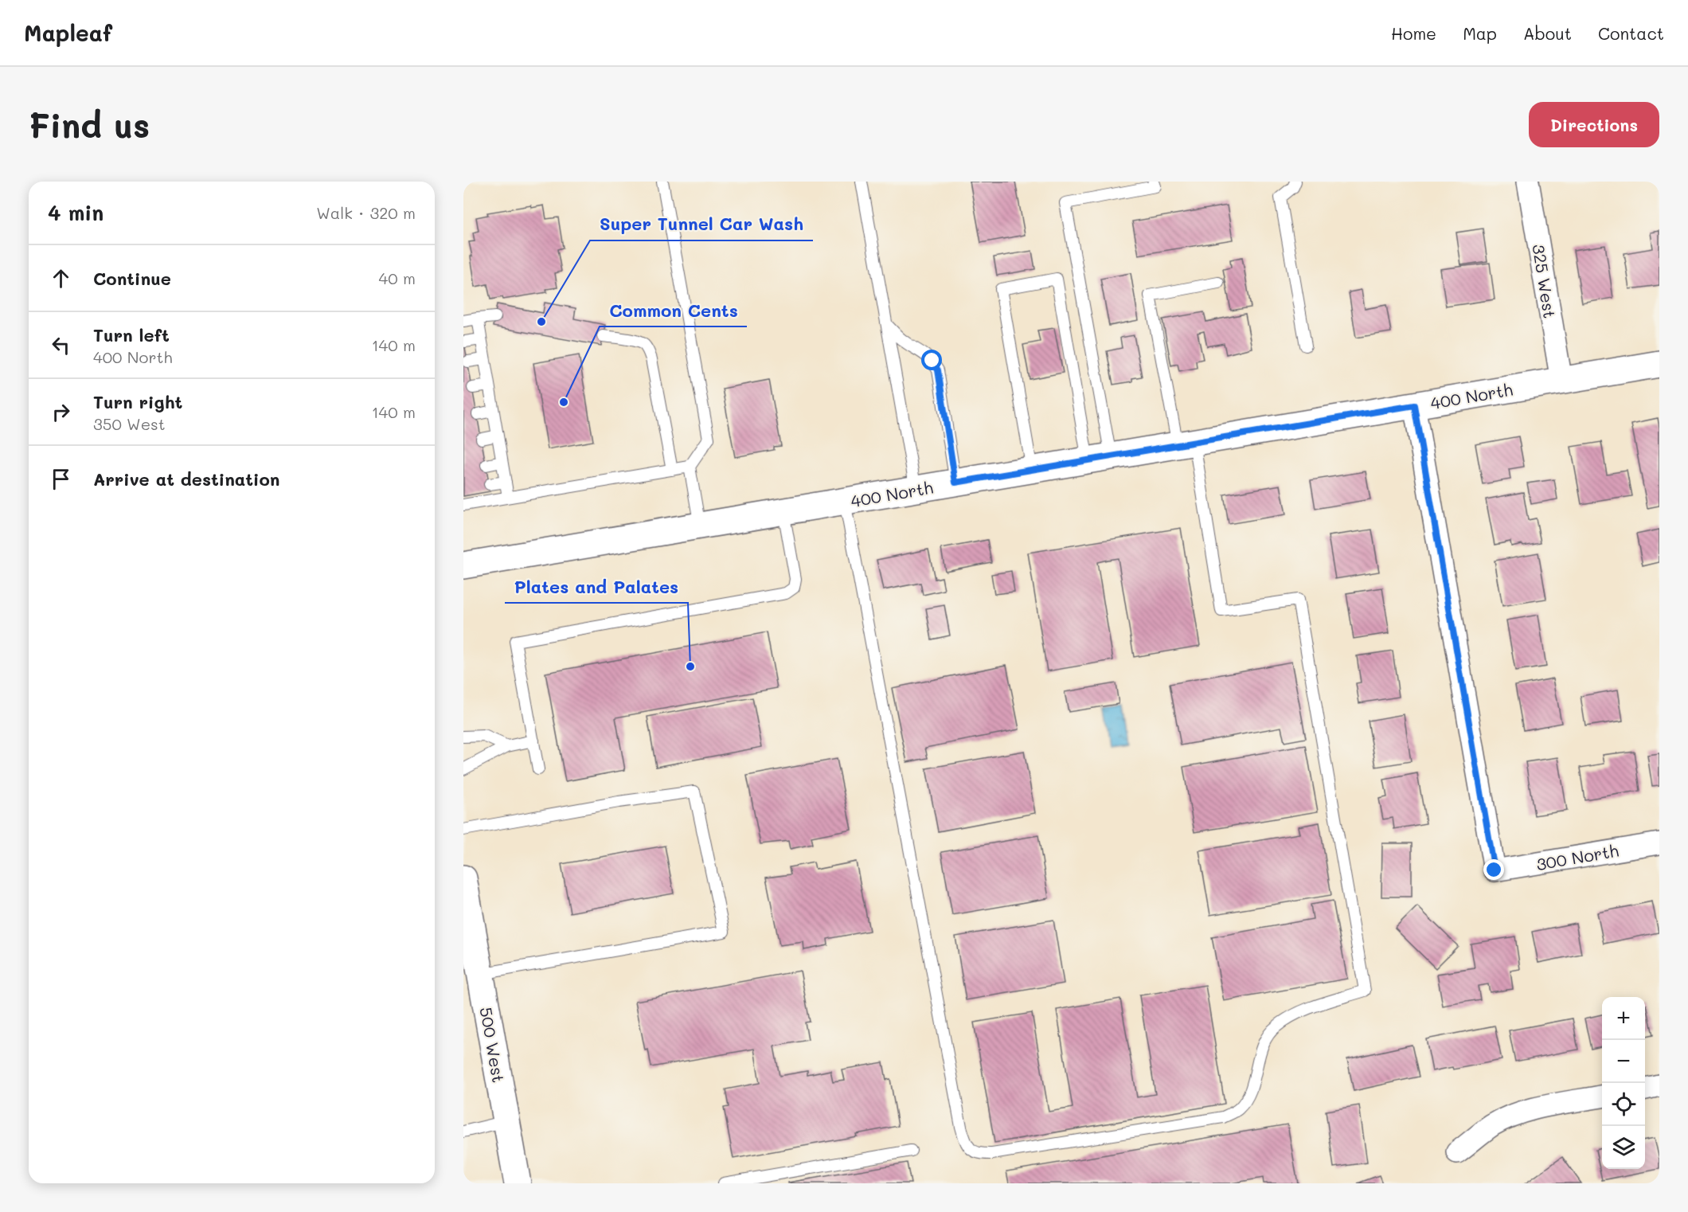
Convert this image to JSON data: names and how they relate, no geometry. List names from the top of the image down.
{
  "streets": {
    "main road": ["400 North", "500 West"],
    "street": ["325 West", "300 North"]
  },
  "crossings": [
    ["325 West", "400 North"],
    ["400 North", "300 North"]
  ],
  "places": ["Super Tunnel Car Wash", "Common Cents", "Plates and Palates"],
  "page": {
    "header": "Mapleaf",
    "nav": [
      "Home",
      "Map",
      "About",
      "Contact"
    ],
    "buttons": "Directions",
    "title": "Find us",
    "heading": ["4 min", "Walk · 320 m"],
    "list": [
      ["Continue", "40 m"],
      ["Turn left", "400 North", "140 m"],
      ["Turn right", "350 West", "140 m"],
      "Arrive at destination"
    ],
    "map_buttons": ["+", "−"]
  }
}
